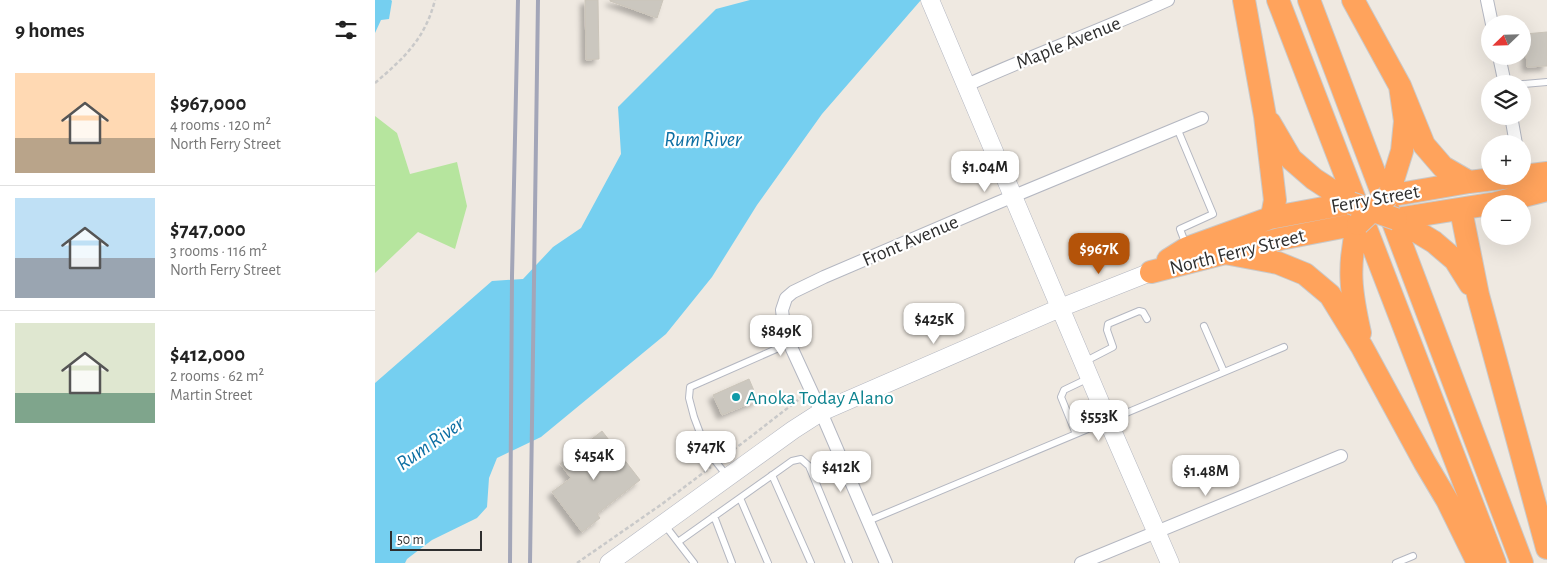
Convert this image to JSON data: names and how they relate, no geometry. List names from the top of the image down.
{
  "streets": {
    "highway": ["Ferry Street", "North Ferry Street"],
    "street": ["Maple Avenue", "Front Avenue"]
  },
  "crossings": [
    ["Ferry Street", "North Ferry Street"]
  ],
  "water": ["Rum River"],
  "places": ["Anoka Today Alano"],
  "scale_bar": "50 m",
  "north": "bottom left",
  "page": {
    "heading": "9 homes",
    "map_buttons": ["+", "−"],
    "list": [
      {
        "name": "$967,000",
        "note": "4 rooms · 120 m² · North Ferry Street"
      },
      {
        "name": "$747,000",
        "note": "3 rooms · 116 m² · North Ferry Street"
      },
      {
        "name": "$412,000",
        "note": "2 rooms · 62 m² · Martin Street"
      }
    ],
    "price": [
      "$1.04M",
      "$967K",
      "$425K",
      "$849K",
      "$553K",
      "$747K",
      "$454K",
      "$412K",
      "$1.48M"
    ],
    "scale": "50 m"
  }
}
